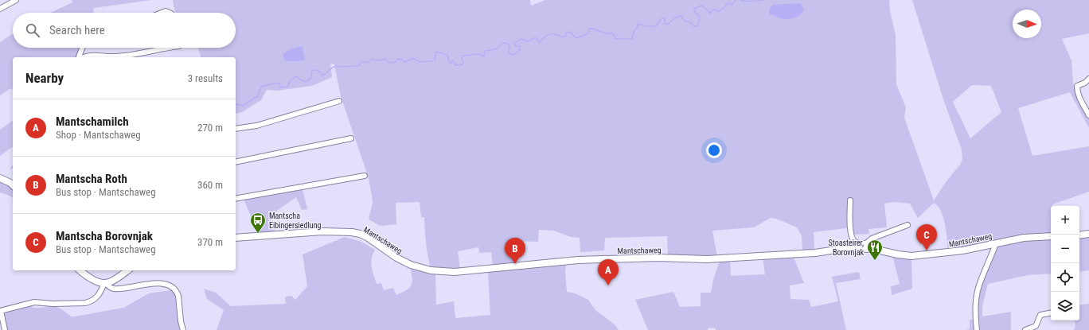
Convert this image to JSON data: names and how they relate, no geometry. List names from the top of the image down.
{
  "streets": {
    "street": ["Mantschaweg"]
  },
  "places": {
    "bus stop": ["Mantscha Eibingersiedlung"],
    "restaurant": ["Stoasteirer, Borovnjak"]
  },
  "north": "right",
  "page": {
    "search": "Search here",
    "heading": ["Nearby", "3 results"],
    "list": [
      {
        "mark": "A",
        "name": "Mantschamilch",
        "note": "Shop · Mantschaweg",
        "value": "270 m"
      },
      {
        "mark": "B",
        "name": "Mantscha Roth",
        "note": "Bus stop · Mantschaweg",
        "value": "360 m"
      },
      {
        "mark": "C",
        "name": "Mantscha Borovnjak",
        "note": "Bus stop · Mantschaweg",
        "value": "370 m"
      }
    ],
    "map_buttons": ["+", "−"],
    "pins": ["C", "B", "A"]
  }
}
